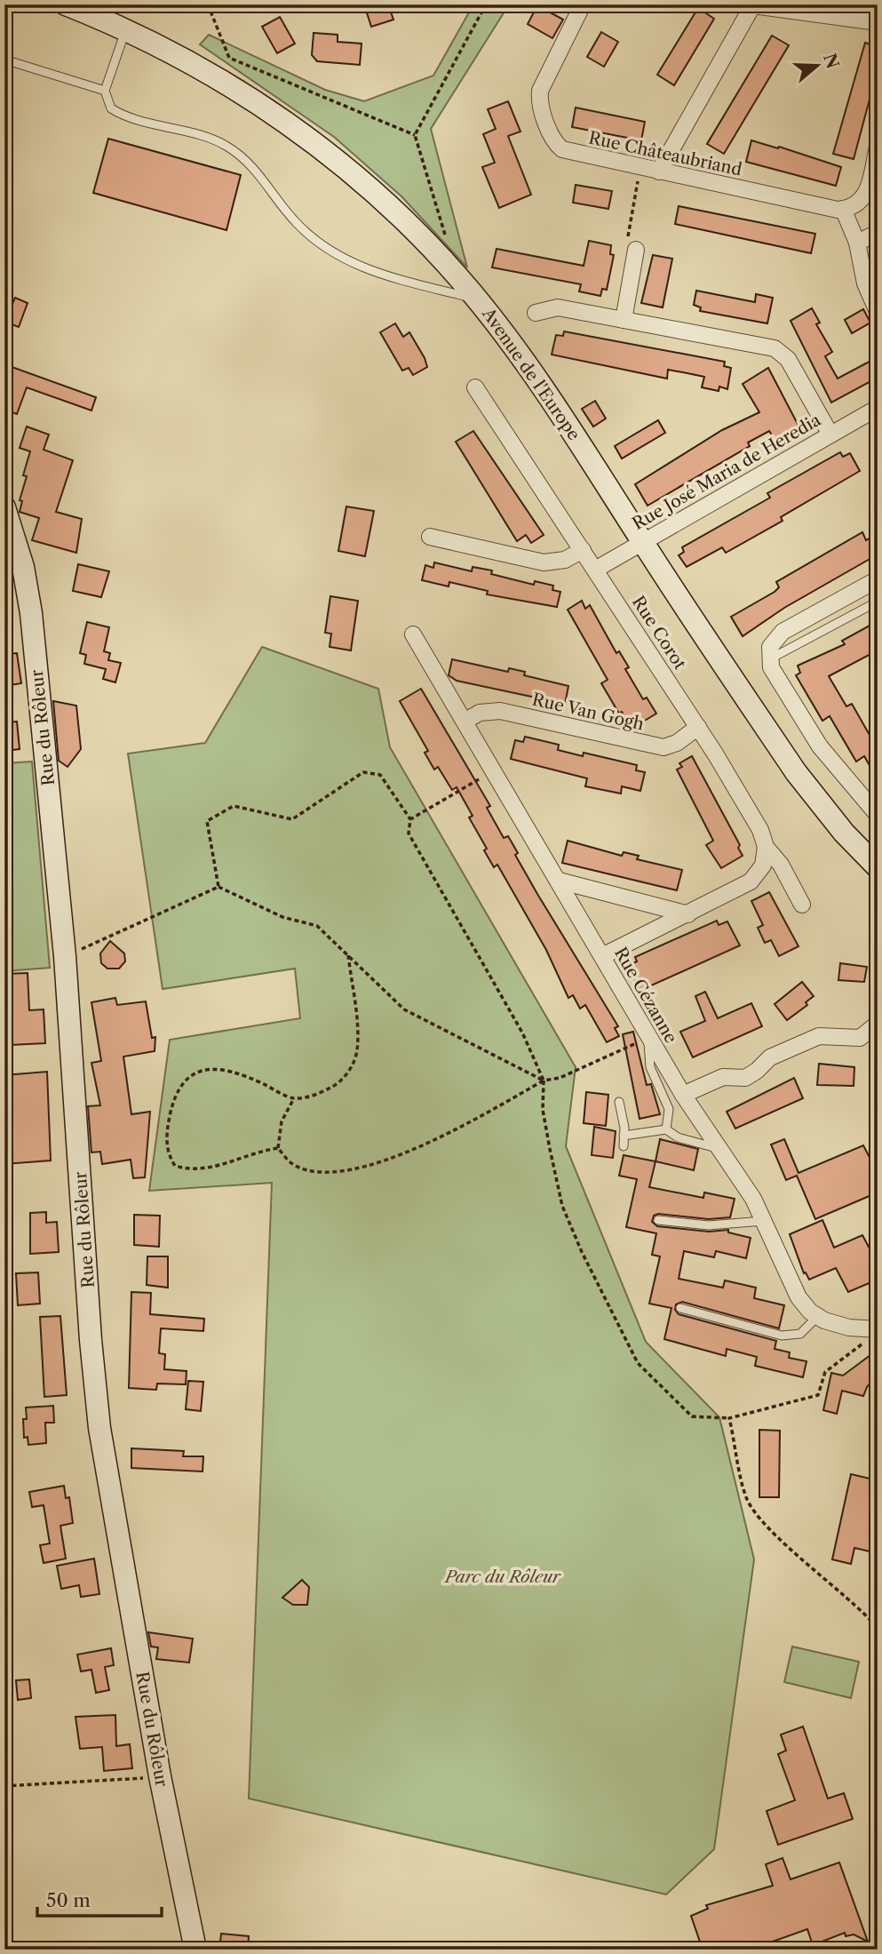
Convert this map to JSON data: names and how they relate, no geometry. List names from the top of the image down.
{
  "streets": {
    "street": [
      "Rue Châteaubriand",
      "Avenue de l'Europe",
      "Rue José Maria de Heredia",
      "Rue Corot",
      "Rue Van Gogh",
      "Rue du Rôleur",
      "Rue Cézanne"
    ]
  },
  "crossings": [
    ["Avenue de l'Europe", "Rue José Maria de Heredia"],
    ["Rue José Maria de Heredia", "Rue Corot"],
    ["Rue Corot", "Rue Van Gogh"],
    ["Rue Van Gogh", "Rue Cézanne"]
  ],
  "parks": ["Parc du Rôleur"],
  "scale_bar": "50 m",
  "north": "right"
}
